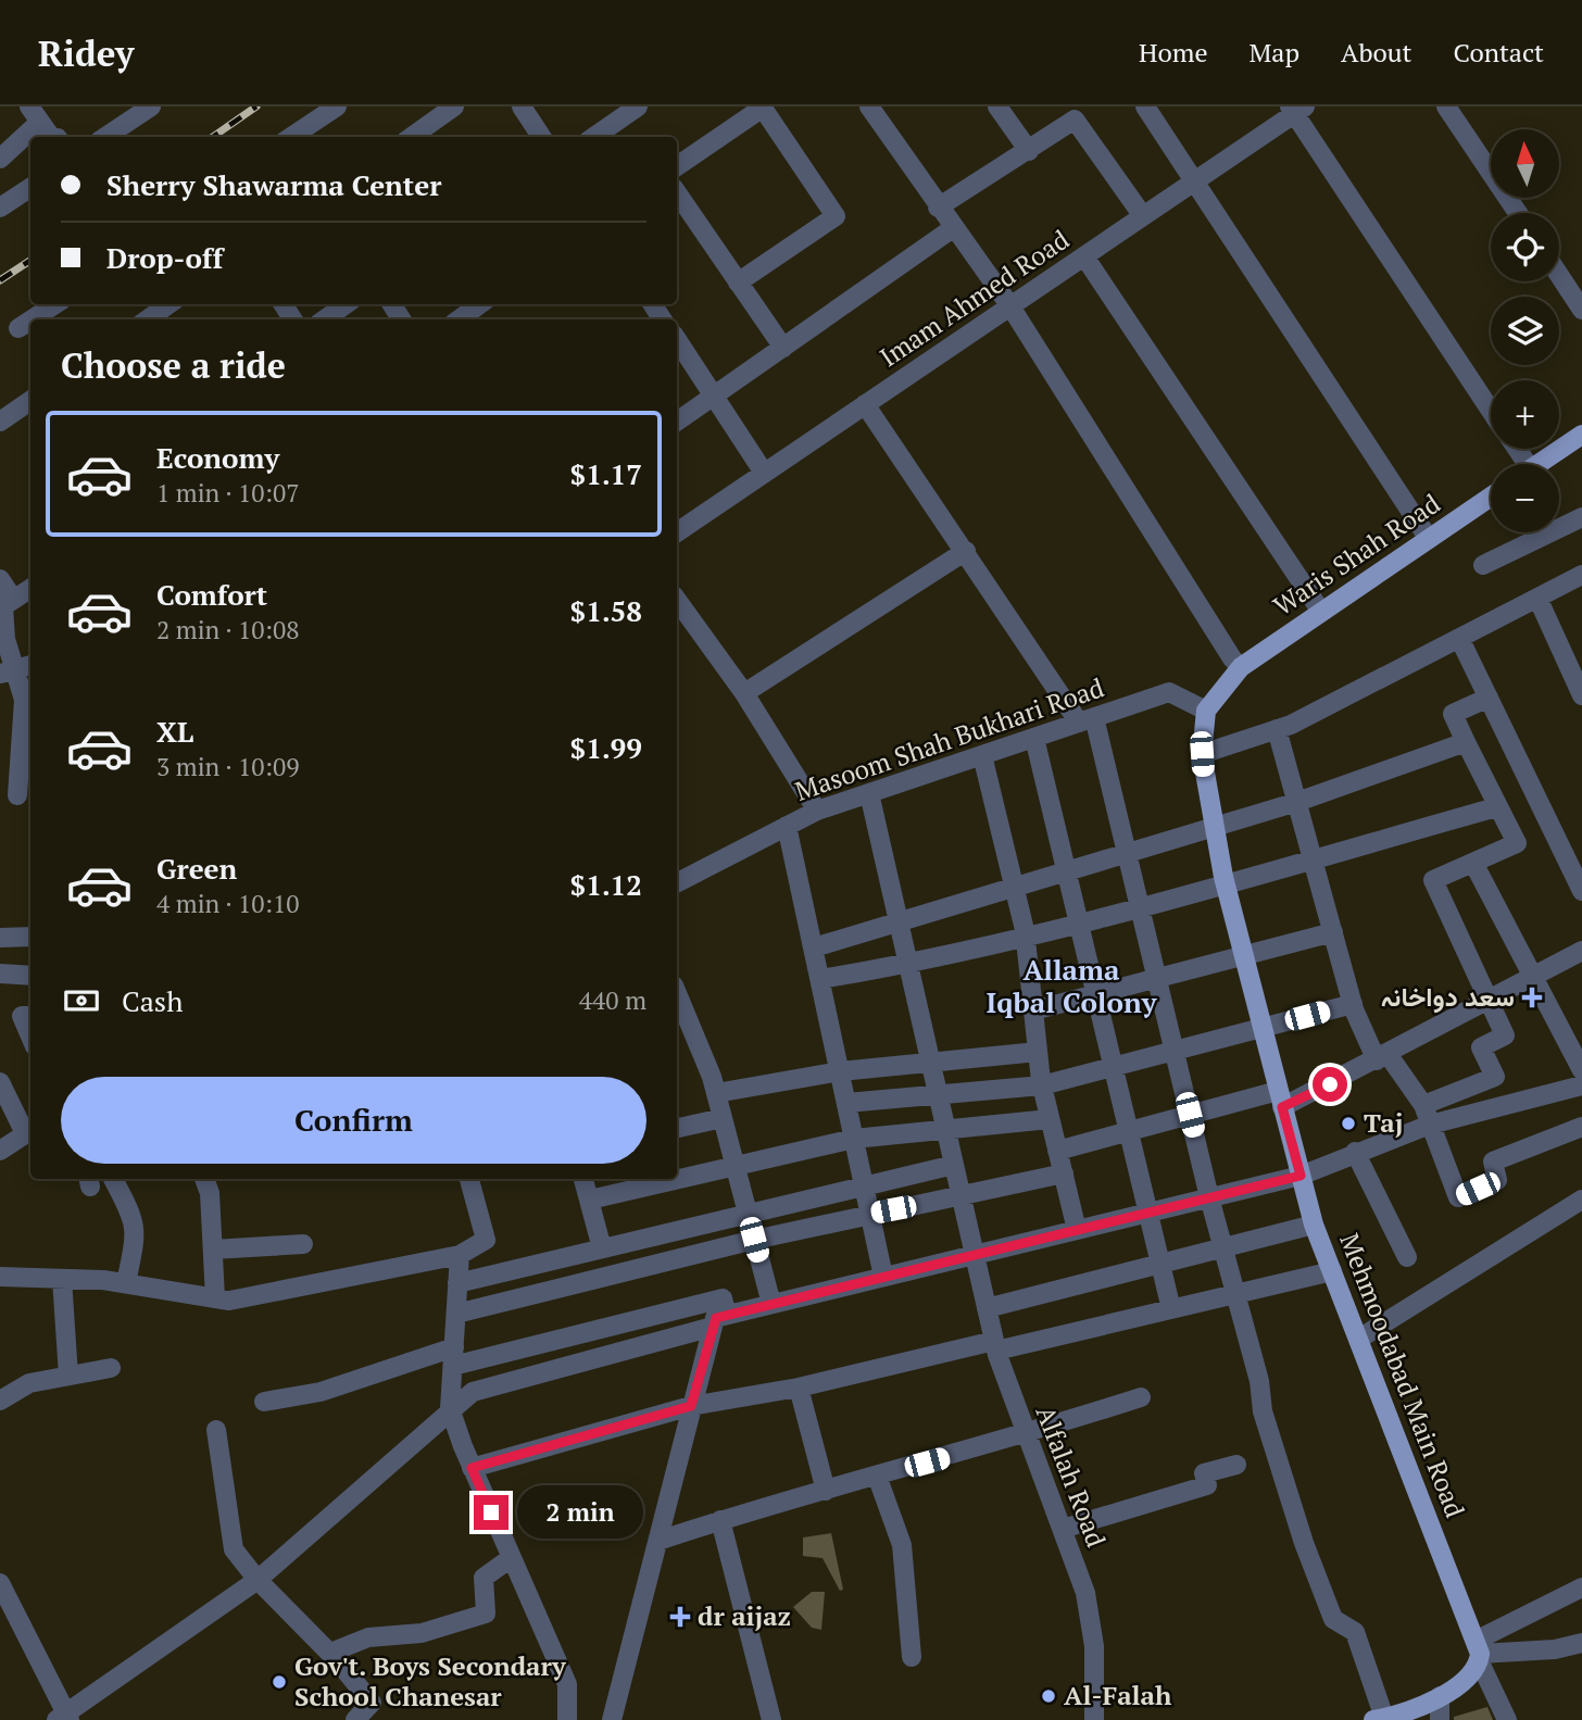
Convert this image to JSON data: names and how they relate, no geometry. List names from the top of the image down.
{
  "streets": {
    "main road": ["Waris Shah Road", "Mehmoodabad Main Road"],
    "street": ["Imam Ahmed Road", "Masoom Shah Bukhari Road", "Alfalah Road"]
  },
  "crossings": [
    ["Masoom Shah Bukhari Road", "Mehmoodabad Main Road"],
    ["Masoom Shah Bukhari Road", "Alfalah Road"]
  ],
  "districts": ["Allama Iqbal Colony"],
  "places": {
    "health": ["سعد دواخانہ", "dr aijaz"],
    "other": ["Taj", "Gov't. Boys Secondary School Chanesar", "Al-Falah"]
  },
  "north": "top",
  "page": {
    "header": "Ridey",
    "nav": [
      "Home",
      "Map",
      "About",
      "Contact"
    ],
    "map_buttons": ["+", "−"],
    "banner": ["Sherry Shawarma Center", "Drop-off"],
    "heading": "Choose a ride",
    "list": [
      {
        "name": "Economy",
        "note": "1 min · 10:07",
        "value": "$1.17"
      },
      {
        "name": "Comfort",
        "note": "2 min · 10:08",
        "value": "$1.58"
      },
      {
        "name": "XL",
        "note": "3 min · 10:09",
        "value": "$1.99"
      },
      {
        "name": "Green",
        "note": "4 min · 10:10",
        "value": "$1.12"
      }
    ],
    "pay": ["Cash", "440 m"],
    "buttons": "Confirm",
    "bubble": "2 min"
  }
}
